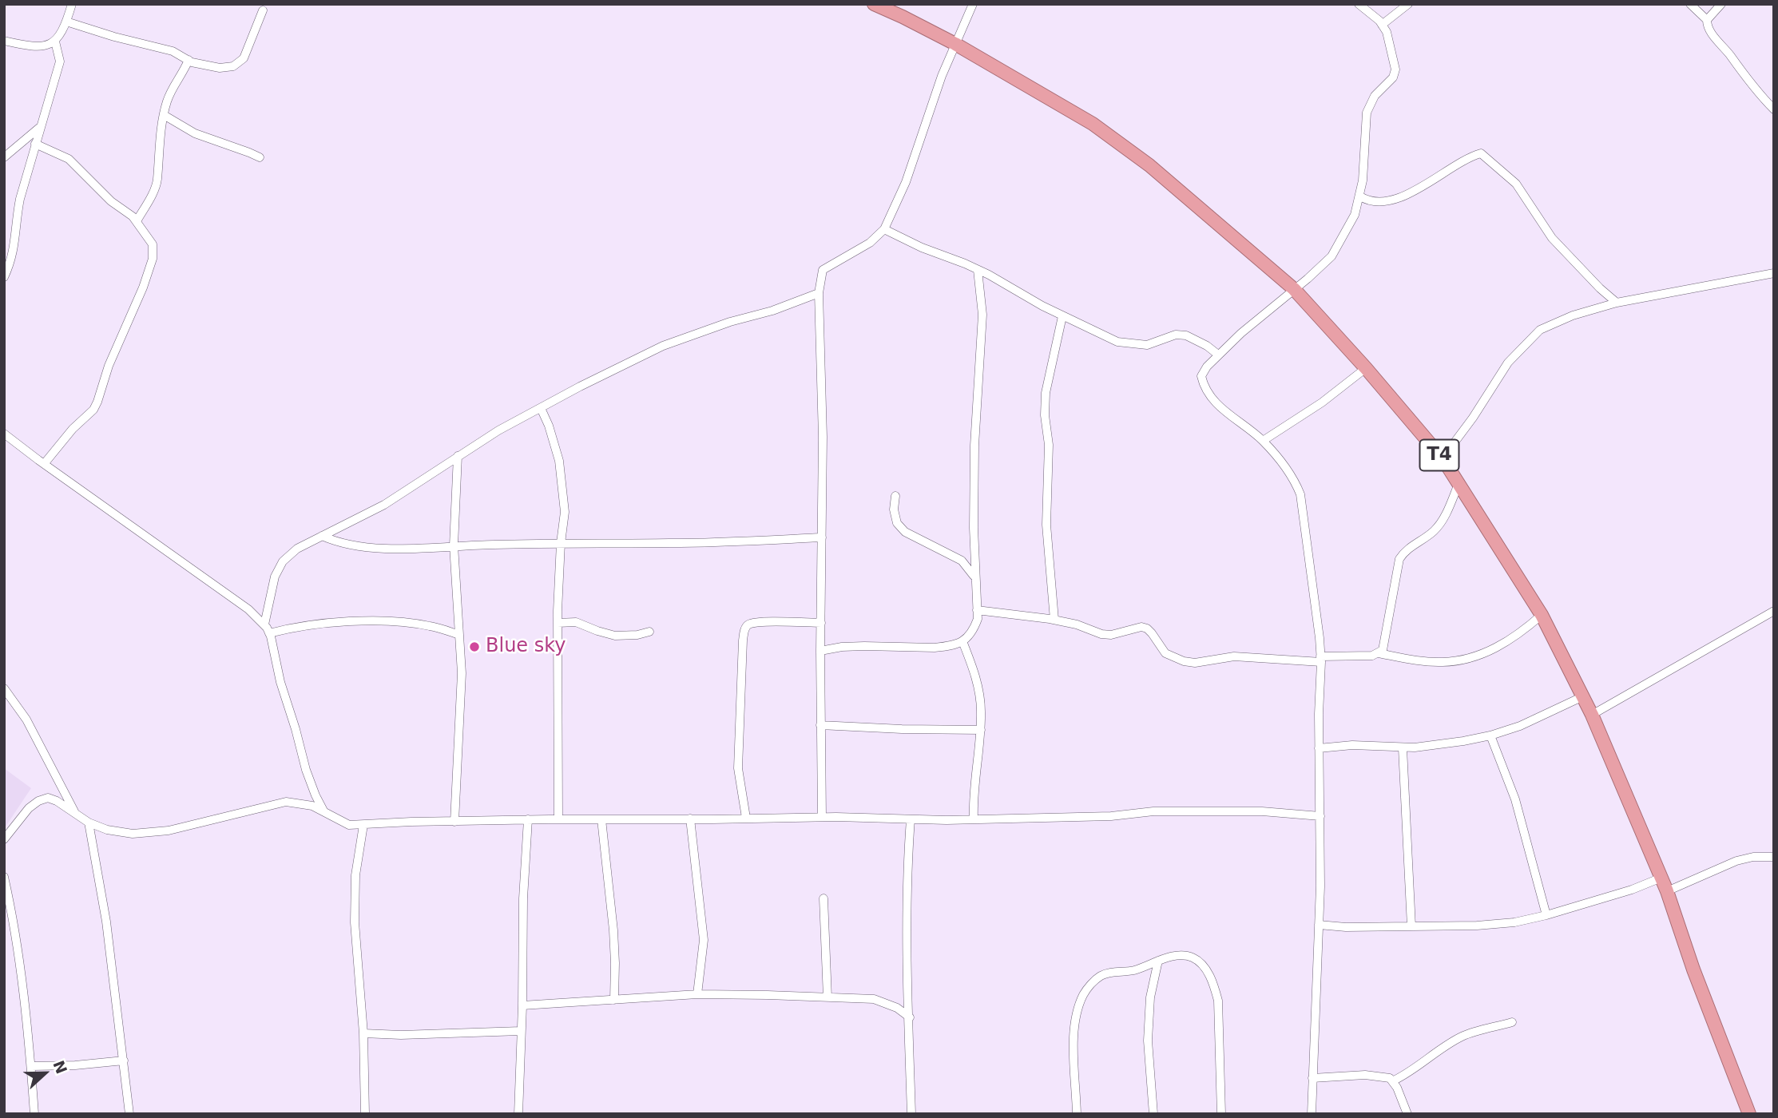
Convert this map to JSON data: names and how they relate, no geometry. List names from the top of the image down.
{
  "streets": {
    "highway": ["T4"]
  },
  "places": ["Blue sky"],
  "north": "right"
}
